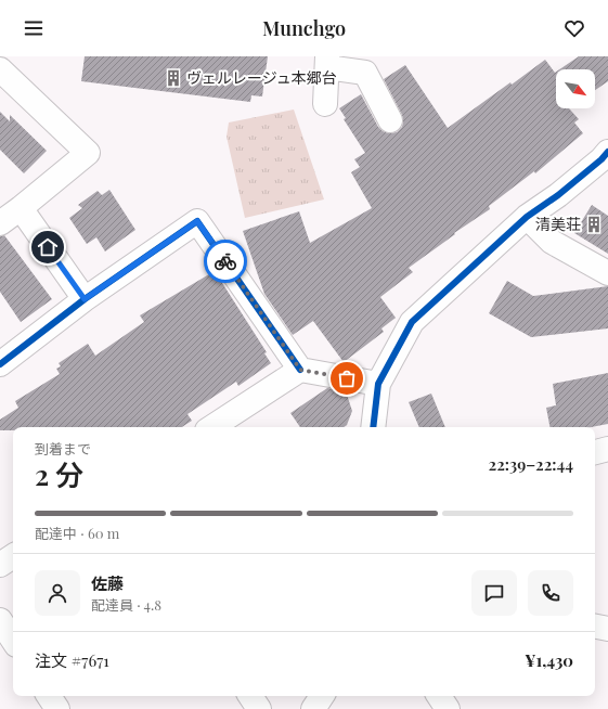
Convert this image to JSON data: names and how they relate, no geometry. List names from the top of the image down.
{
  "places": {
    "building": ["ヴェルレージュ本郷台", "清美荘"]
  },
  "north": "bottom right",
  "page": {
    "header": "Munchgo",
    "heading": ["2 分", "到着まで", "22:39–22:44"],
    "panel": [
      "佐藤",
      "配達員 · 4.8",
      "注文 #7671",
      "¥1,430"
    ],
    "bar": "配達中 · 60 m"
  }
}
